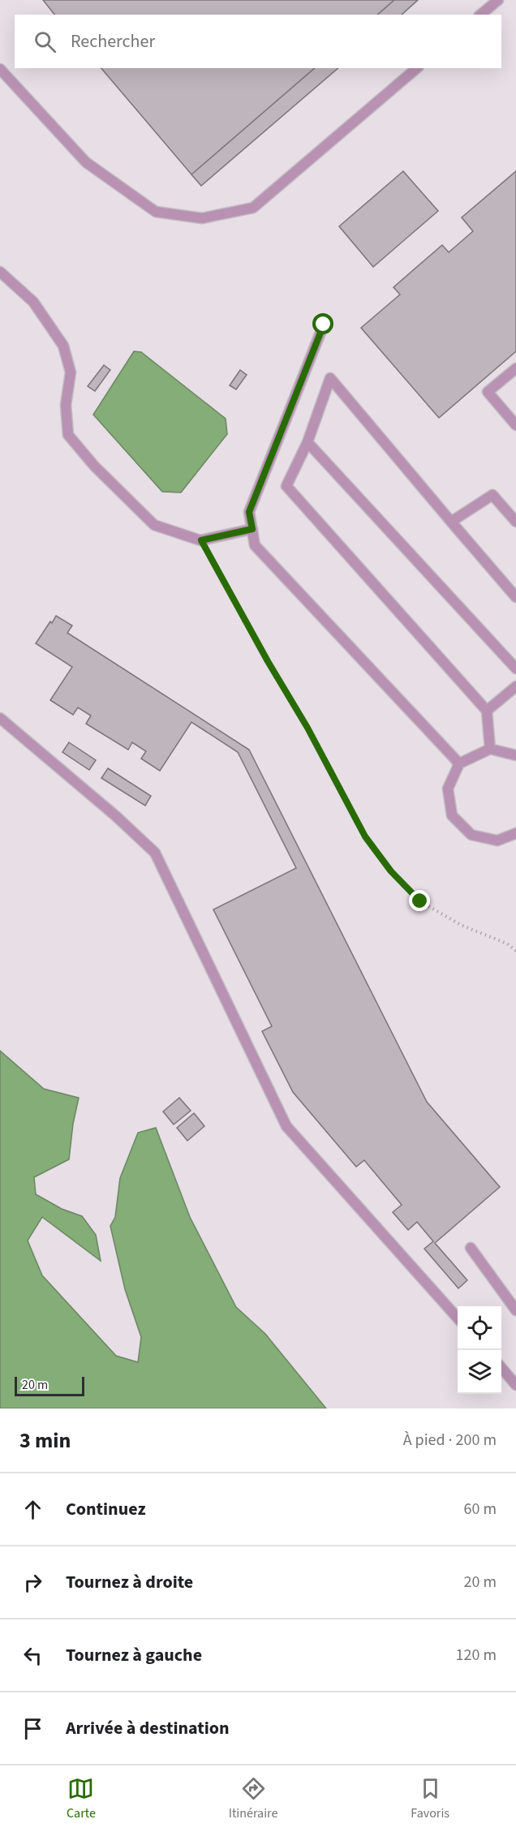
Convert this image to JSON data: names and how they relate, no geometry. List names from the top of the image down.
{
  "scale_bar": "20 m",
  "page": {
    "search": "Rechercher",
    "scale": "20 m",
    "heading": ["3 min", "À pied · 200 m"],
    "list": [
      ["Continuez", "60 m"],
      ["Tournez à droite", "20 m"],
      ["Tournez à gauche", "120 m"],
      "Arrivée à destination"
    ],
    "nav": ["Carte", "Itinéraire", "Favoris"]
  }
}
